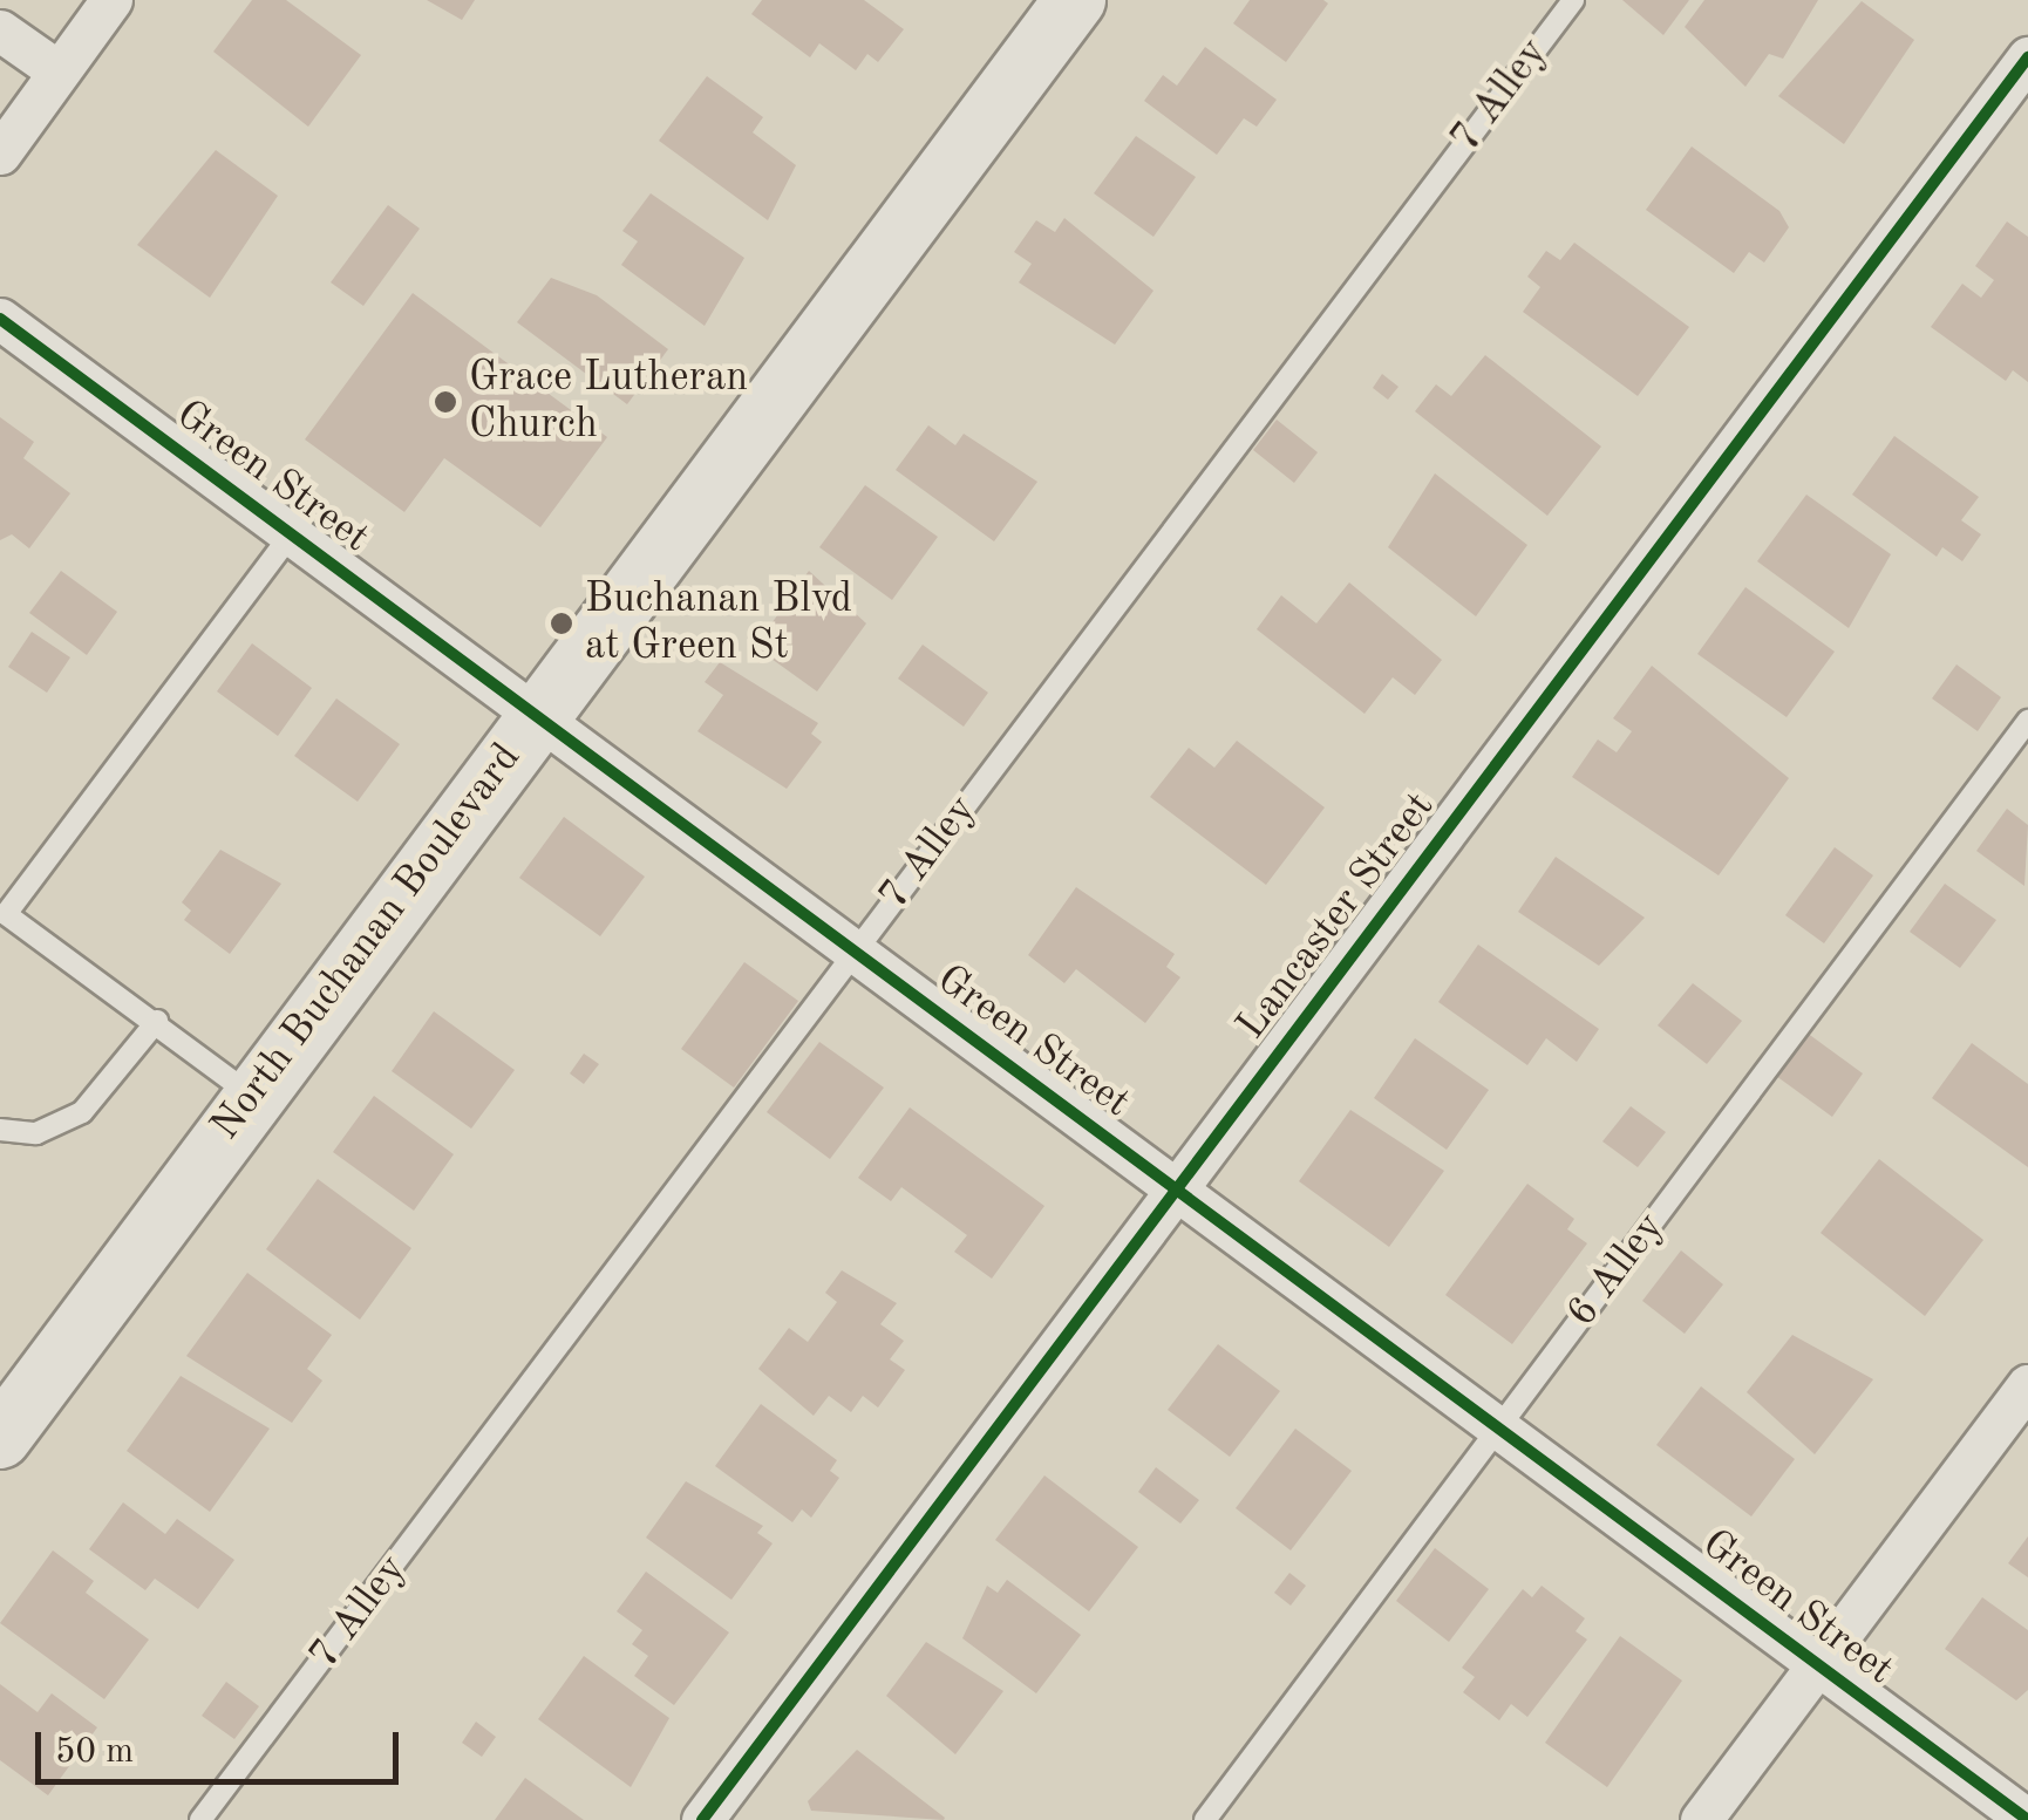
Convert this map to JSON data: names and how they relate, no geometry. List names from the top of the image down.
{
  "streets": {
    "street": ["Green Street", "Lancaster Street", "North Buchanan Boulevard"],
    "lane": ["7 Alley", "6 Alley"]
  },
  "crossings": [
    ["7 Alley", "Green Street"],
    ["Green Street", "Lancaster Street"],
    ["Green Street", "North Buchanan Boulevard"],
    ["Green Street", "6 Alley"]
  ],
  "places": ["Grace Lutheran Church", "Buchanan Blvd at Green St"],
  "scale_bar": "50 m"
}
